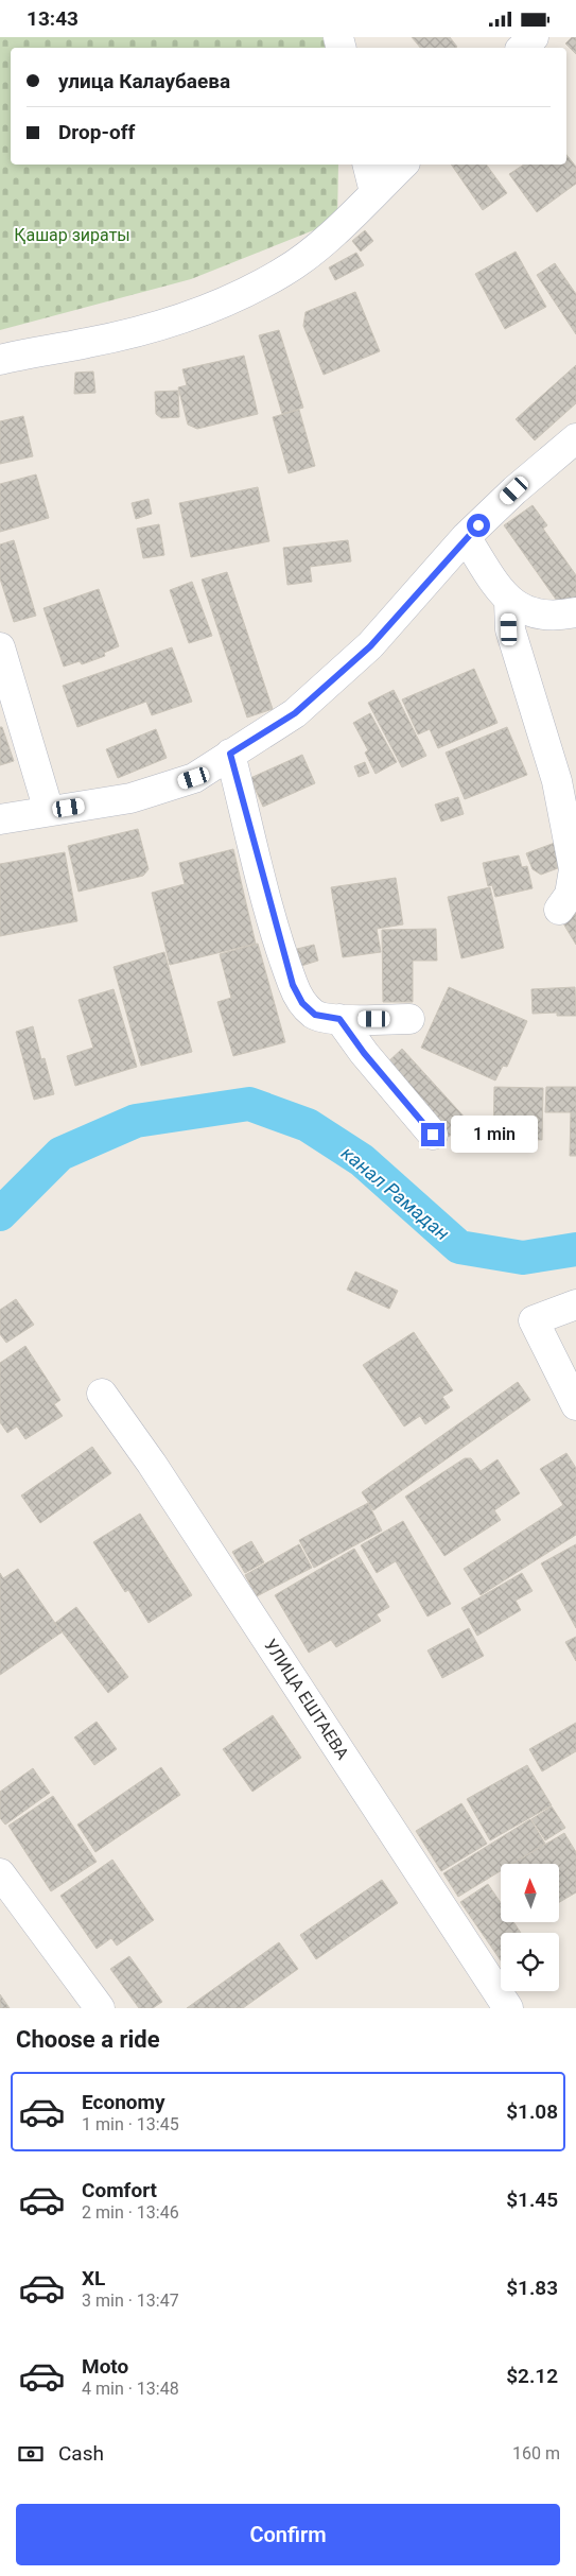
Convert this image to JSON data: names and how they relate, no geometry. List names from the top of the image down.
{
  "streets": {
    "street": ["УЛИЦА ЕШТАЕВА"]
  },
  "water": ["канал Рамадан"],
  "parks": ["Қашар зираты"],
  "north": "top",
  "page": {
    "status": "13:43",
    "banner": ["улица Калаубаева", "Drop-off"],
    "bubble": "1 min",
    "heading": "Choose a ride",
    "list": [
      {
        "name": "Economy",
        "note": "1 min · 13:45",
        "value": "$1.08"
      },
      {
        "name": "Comfort",
        "note": "2 min · 13:46",
        "value": "$1.45"
      },
      {
        "name": "XL",
        "note": "3 min · 13:47",
        "value": "$1.83"
      },
      {
        "name": "Moto",
        "note": "4 min · 13:48",
        "value": "$2.12"
      }
    ],
    "pay": ["Cash", "160 m"],
    "buttons": "Confirm"
  }
}
